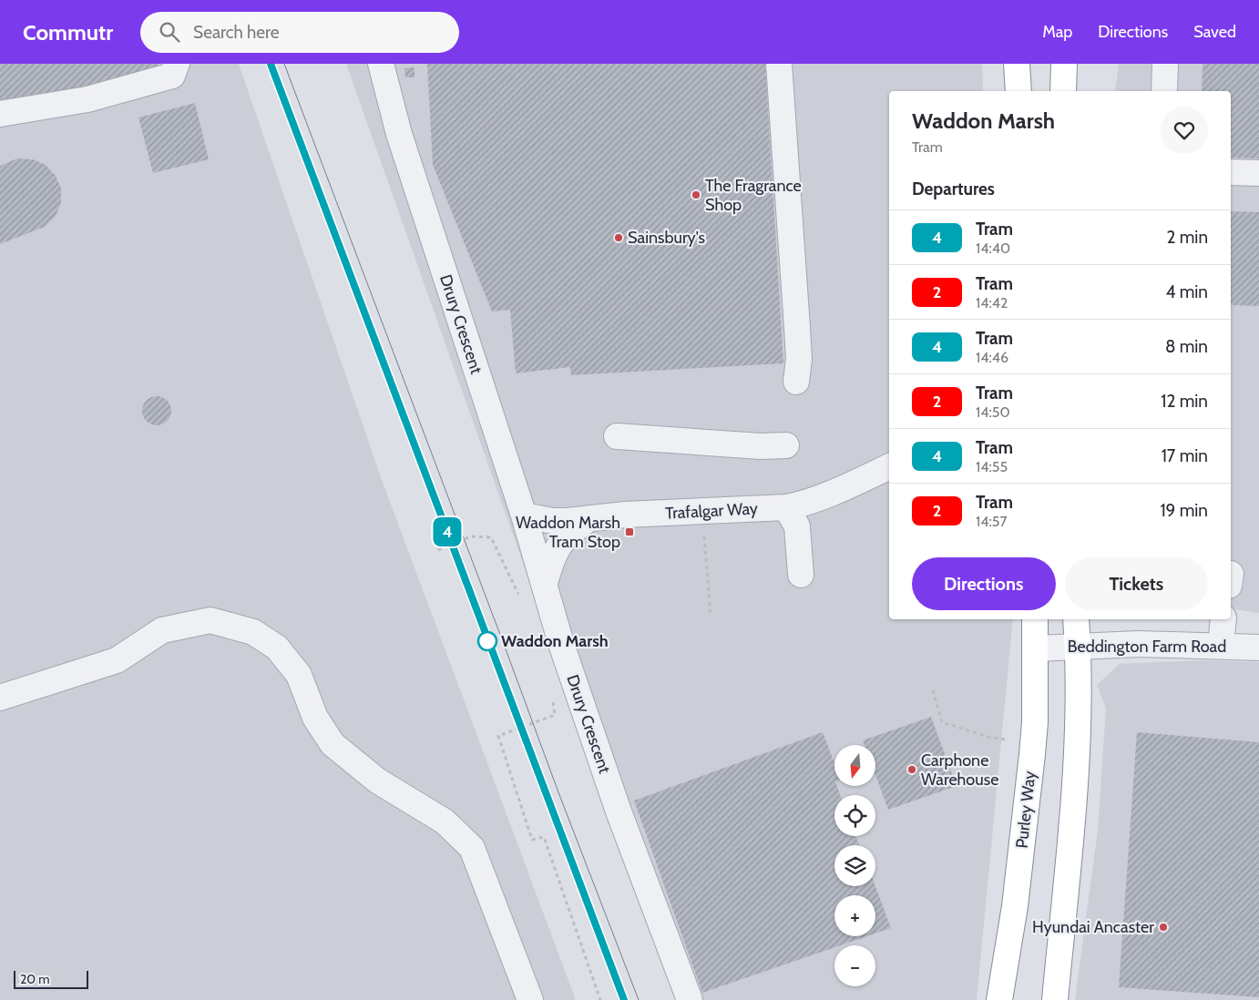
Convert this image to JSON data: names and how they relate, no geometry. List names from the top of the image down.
{
  "streets": {
    "highway": ["Purley Way"],
    "street": ["Drury Crescent", "Trafalgar Way", "Beddington Farm Road"]
  },
  "crossings": [
    ["Drury Crescent", "Trafalgar Way"],
    ["Beddington Farm Road", "Purley Way"]
  ],
  "places": {
    "other": [
      "The Fragrance Shop",
      "Sainsbury's",
      "Waddon Marsh",
      "Carphone Warehouse",
      "Hyundai Ancaster"
    ],
    "transit": ["Waddon Marsh Tram Stop"]
  },
  "lines": ["tram line 4"],
  "scale_bar": "20 m",
  "north": "bottom",
  "page": {
    "header": "Commutr",
    "search": "Search here",
    "nav": ["Map", "Directions", "Saved"],
    "on_map": "4",
    "heading": [
      ["Waddon Marsh", "Tram"],
      "Departures"
    ],
    "list": [
      {
        "mark": "4",
        "name": "Tram",
        "note": "14:40",
        "value": "2 min"
      },
      {
        "mark": "2",
        "name": "Tram",
        "note": "14:42",
        "value": "4 min"
      },
      {
        "mark": "4",
        "name": "Tram",
        "note": "14:46",
        "value": "8 min"
      },
      {
        "mark": "2",
        "name": "Tram",
        "note": "14:50",
        "value": "12 min"
      },
      {
        "mark": "4",
        "name": "Tram",
        "note": "14:55",
        "value": "17 min"
      },
      {
        "mark": "2",
        "name": "Tram",
        "note": "14:57",
        "value": "19 min"
      }
    ],
    "buttons": ["Directions", "Tickets"],
    "map_buttons": ["+", "−"],
    "scale": "20 m"
  }
}
